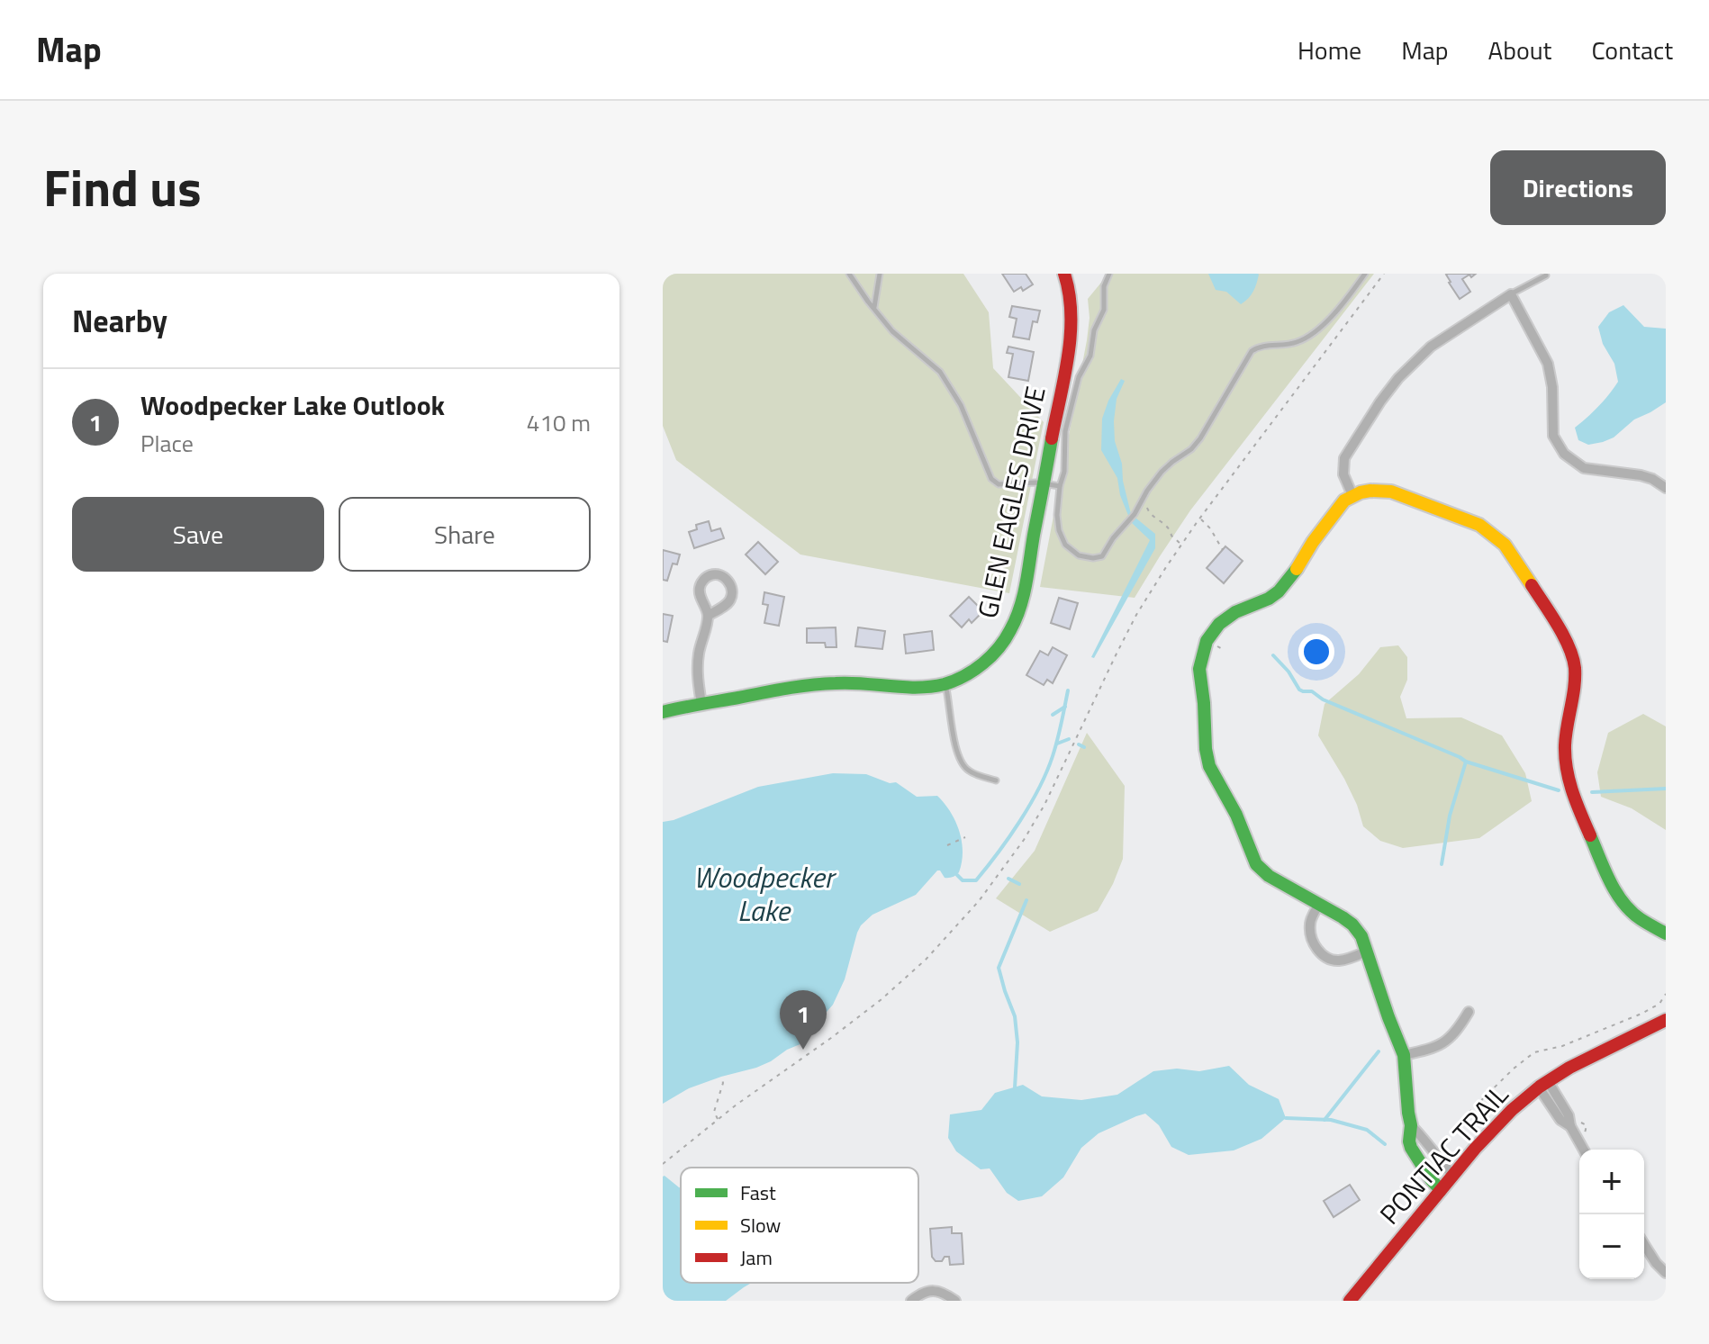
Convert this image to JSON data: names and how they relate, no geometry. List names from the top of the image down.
{
  "streets": {
    "street": ["GLEN EAGLES DRIVE", "PONTIAC TRAIL"]
  },
  "water": ["Woodpecker Lake"],
  "legend": ["Fast", "Slow", "Jam"],
  "page": {
    "header": "Map",
    "nav": [
      "Home",
      "Map",
      "About",
      "Contact"
    ],
    "title": "Find us",
    "buttons": [
      "Directions",
      ["Save", "Share"]
    ],
    "heading": "Nearby",
    "list": [
      {
        "mark": "1",
        "name": "Woodpecker Lake Outlook",
        "note": "Place",
        "value": "410 m"
      }
    ],
    "pins": "1",
    "map_buttons": ["+", "−"]
  }
}
